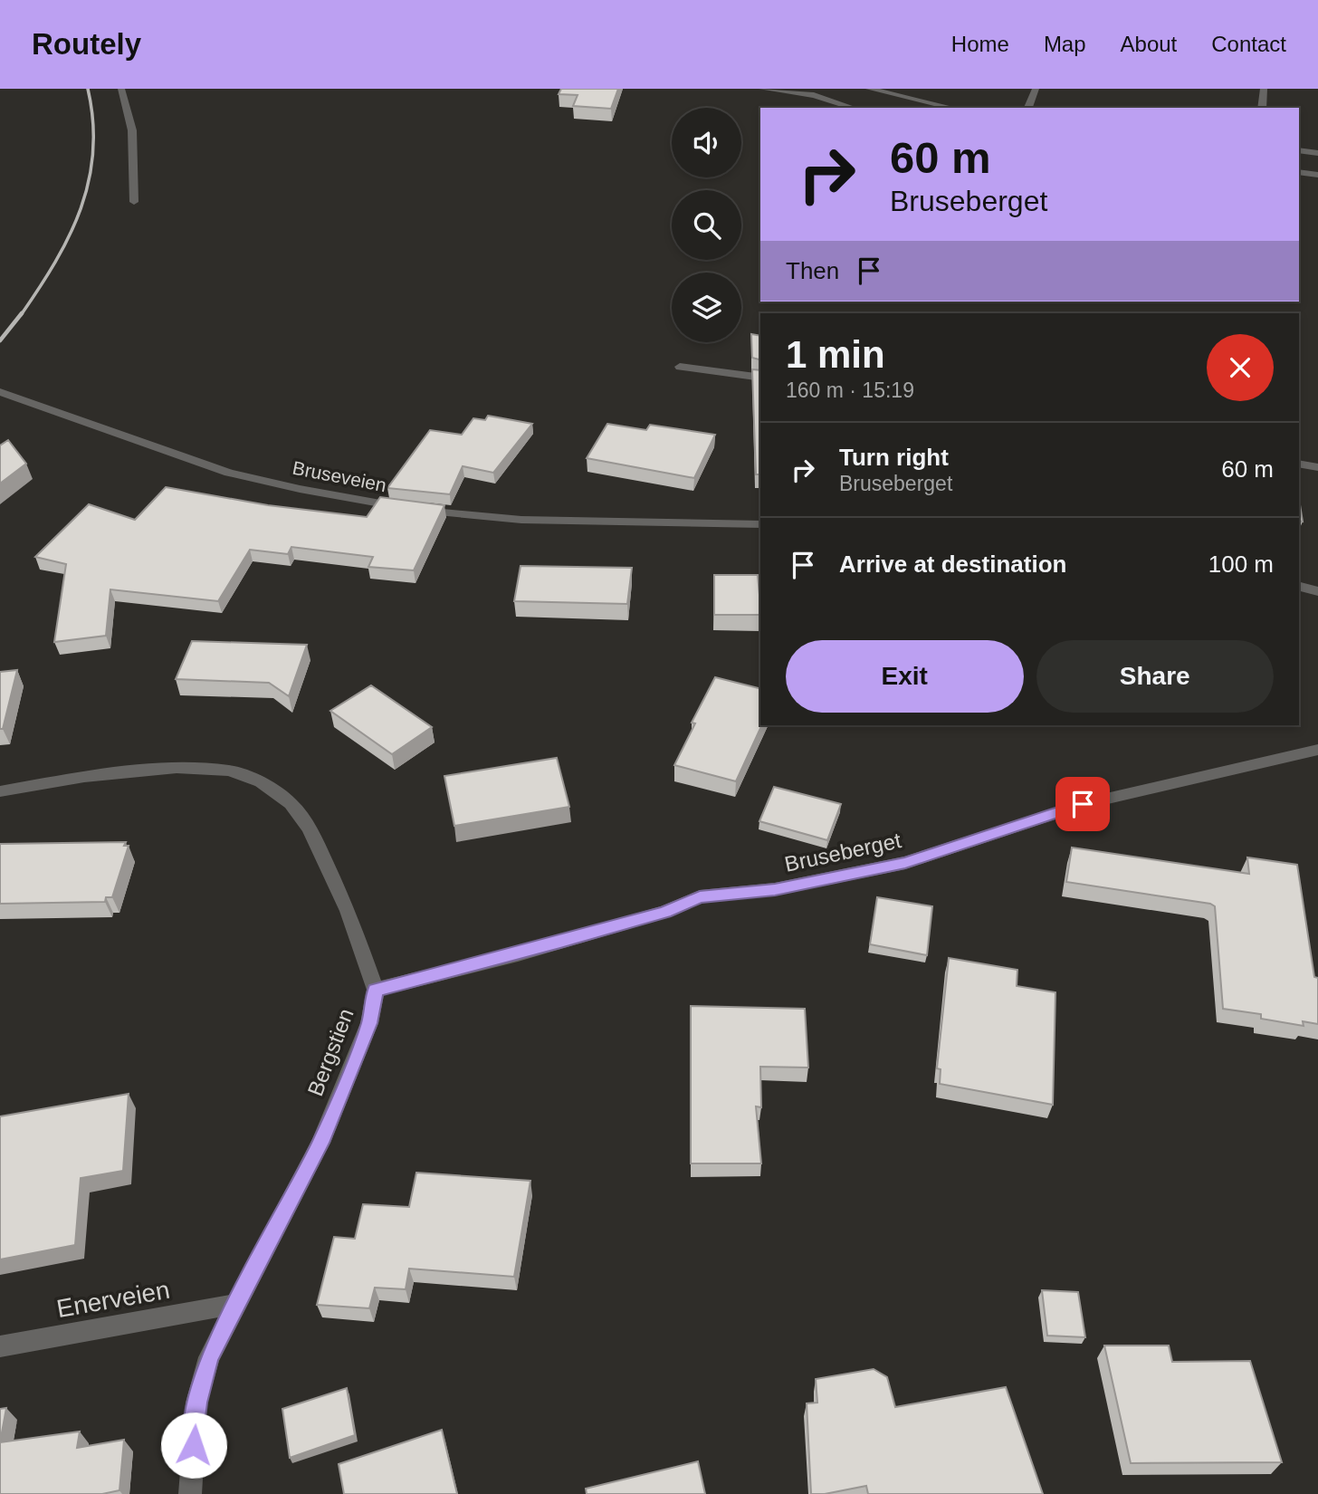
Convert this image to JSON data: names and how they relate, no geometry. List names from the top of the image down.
{
  "streets": {
    "street": [
      "Bruseveien",
      "Bruseberget",
      "Bergstien",
      "Enerveien"
    ]
  },
  "crossings": [
    ["Bruseberget", "Bergstien"],
    ["Bergstien", "Enerveien"]
  ],
  "page": {
    "header": "Routely",
    "nav": [
      "Home",
      "Map",
      "About",
      "Contact"
    ],
    "turn": ["60 m", "Bruseberget"],
    "then": "Then",
    "heading": ["1 min", "160 m · 15:19"],
    "list": [
      {
        "name": "Turn right",
        "note": "Bruseberget",
        "value": "60 m"
      },
      {
        "name": "Arrive at destination",
        "value": "100 m"
      }
    ],
    "buttons": ["Exit", "Share"]
  }
}
